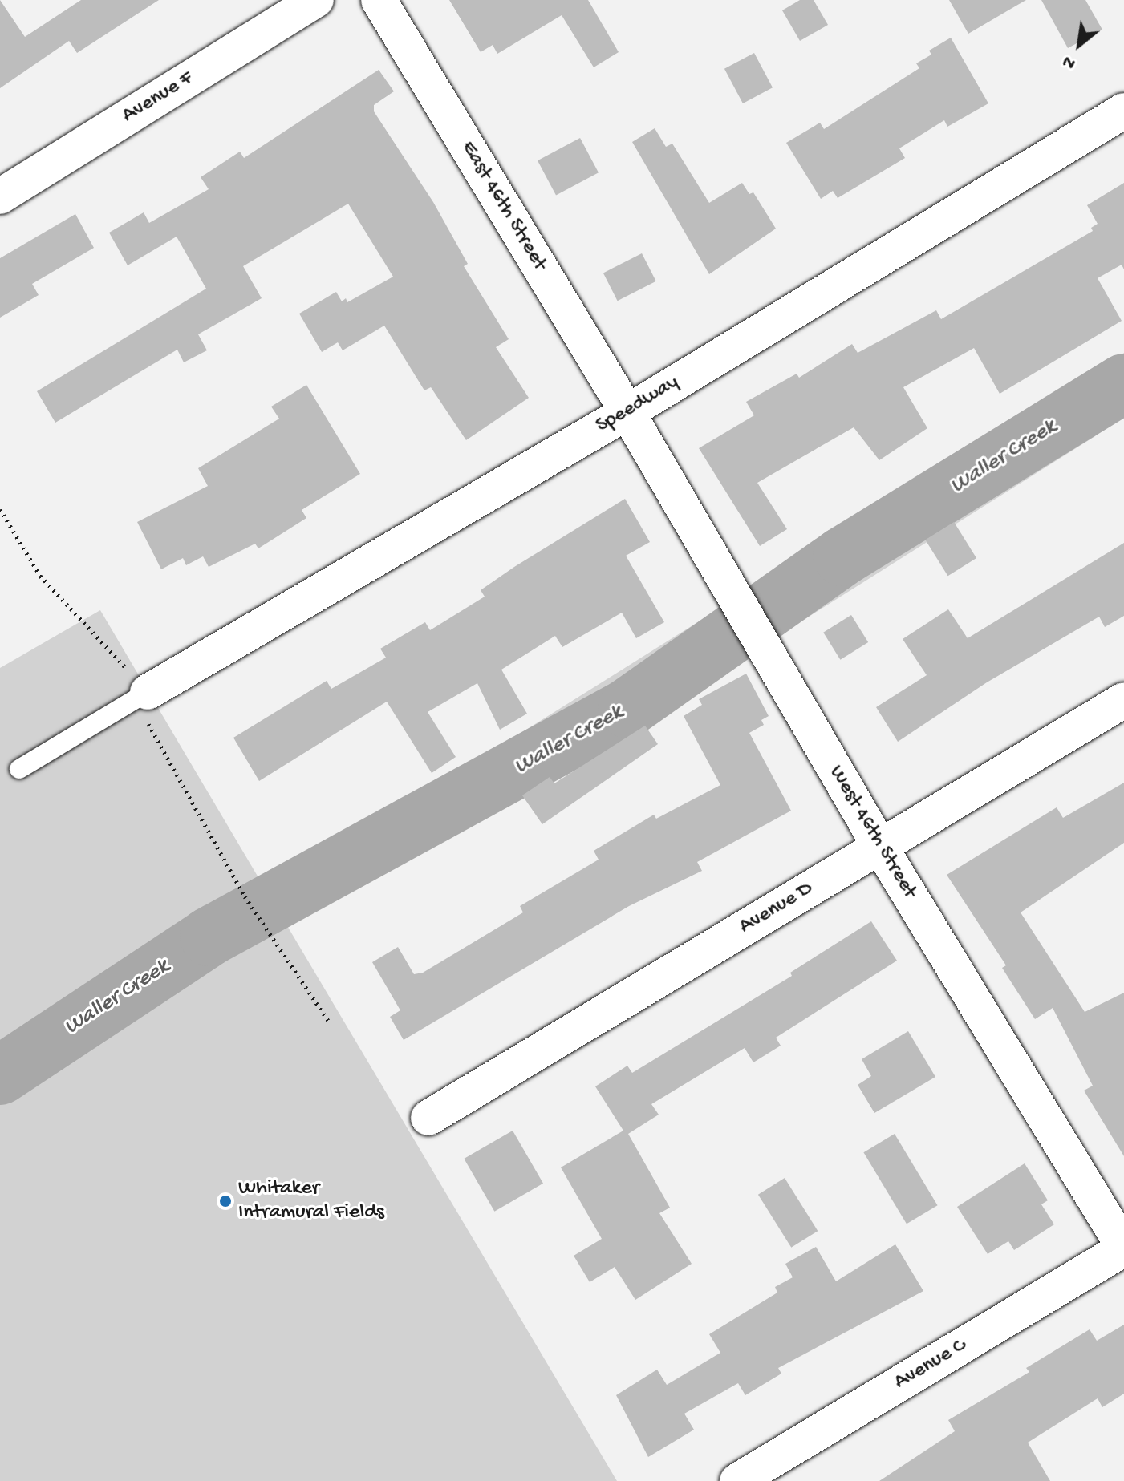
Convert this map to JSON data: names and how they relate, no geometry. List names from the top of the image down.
{
  "streets": {
    "street": [
      "Avenue F",
      "East 46th Street",
      "Speedway",
      "West 46th Street",
      "Avenue D",
      "Avenue C"
    ]
  },
  "crossings": [
    ["East 46th Street", "Speedway"],
    ["East 46th Street", "West 46th Street"],
    ["Speedway", "West 46th Street"],
    ["West 46th Street", "Avenue D"],
    ["West 46th Street", "Avenue C"]
  ],
  "water": ["Waller Creek"],
  "places": ["Whitaker Intramural Fields"],
  "north": "bottom left"
}
